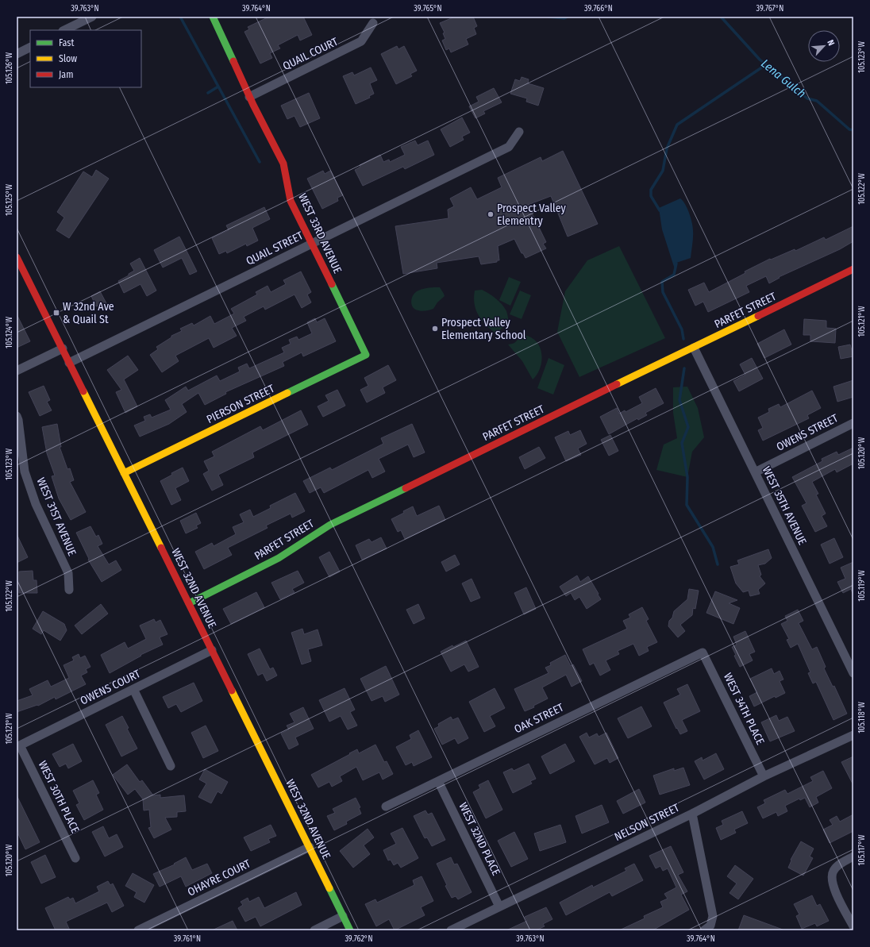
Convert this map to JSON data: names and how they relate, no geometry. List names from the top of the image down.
{
  "streets": {
    "street": [
      "QUAIL COURT",
      "WEST 33RD AVENUE",
      "QUAIL STREET",
      "PARFET STREET",
      "PIERSON STREET",
      "OWENS STREET",
      "WEST 35TH AVENUE",
      "WEST 31ST AVENUE",
      "WEST 32ND AVENUE",
      "OWENS COURT",
      "WEST 34TH PLACE",
      "OAK STREET",
      "WEST 30TH PLACE",
      "NELSON STREET",
      "WEST 32ND PLACE",
      "OHAYRE COURT"
    ]
  },
  "crossings": [
    ["QUAIL COURT", "WEST 33RD AVENUE"],
    ["WEST 33RD AVENUE", "QUAIL STREET"],
    ["WEST 33RD AVENUE", "PIERSON STREET"],
    ["QUAIL STREET", "WEST 32ND AVENUE"],
    ["PARFET STREET", "WEST 35TH AVENUE"],
    ["PARFET STREET", "WEST 32ND AVENUE"],
    ["PIERSON STREET", "WEST 32ND AVENUE"],
    ["OWENS STREET", "WEST 35TH AVENUE"],
    ["WEST 32ND AVENUE", "OWENS COURT"],
    ["WEST 32ND AVENUE", "OHAYRE COURT"],
    ["OWENS COURT", "WEST 30TH PLACE"],
    ["WEST 34TH PLACE", "OAK STREET"],
    ["WEST 34TH PLACE", "NELSON STREET"],
    ["OAK STREET", "WEST 32ND PLACE"],
    ["NELSON STREET", "WEST 32ND PLACE"]
  ],
  "water": ["Lena Gulch"],
  "places": {
    "other": ["Prospect Valley Elementry", "Prospect Valley Elementary School"],
    "transit": ["W 32nd Ave & Quail St"]
  },
  "legend": ["Fast", "Slow", "Jam"],
  "north": "top right",
  "coordinates": [
    "39.763°N",
    "39.764°N",
    "39.765°N",
    "39.766°N",
    "39.767°N",
    "105.123°W",
    "105.126°W",
    "105.122°W",
    "105.125°W",
    "105.121°W",
    "105.124°W",
    "105.120°W",
    "105.119°W",
    "105.118°W",
    "105.117°W",
    "39.761°N",
    "39.762°N"
  ]
}
